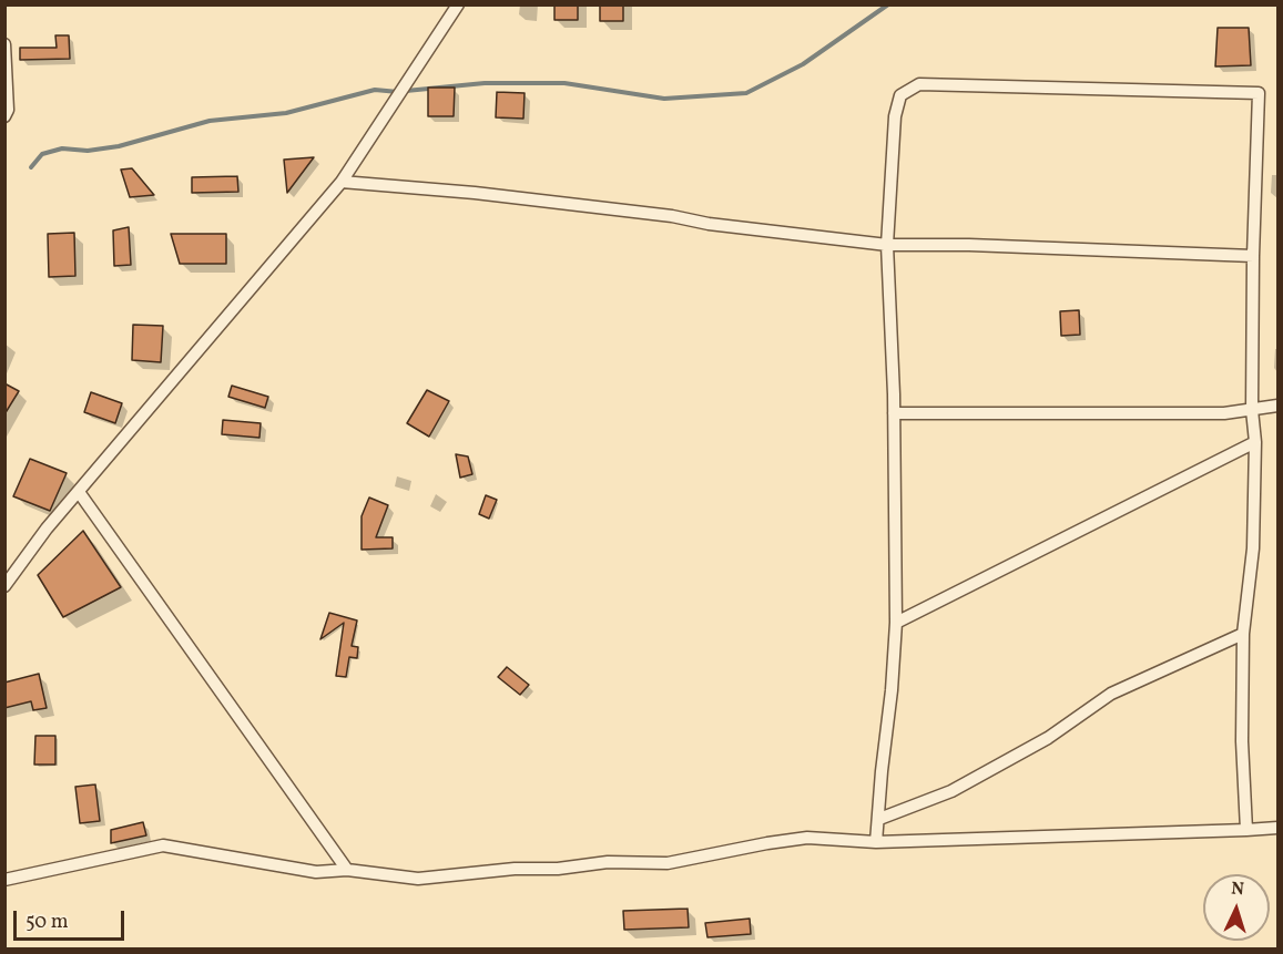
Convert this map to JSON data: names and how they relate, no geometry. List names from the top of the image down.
{
  "scale_bar": "50 m",
  "north": "top"
}
